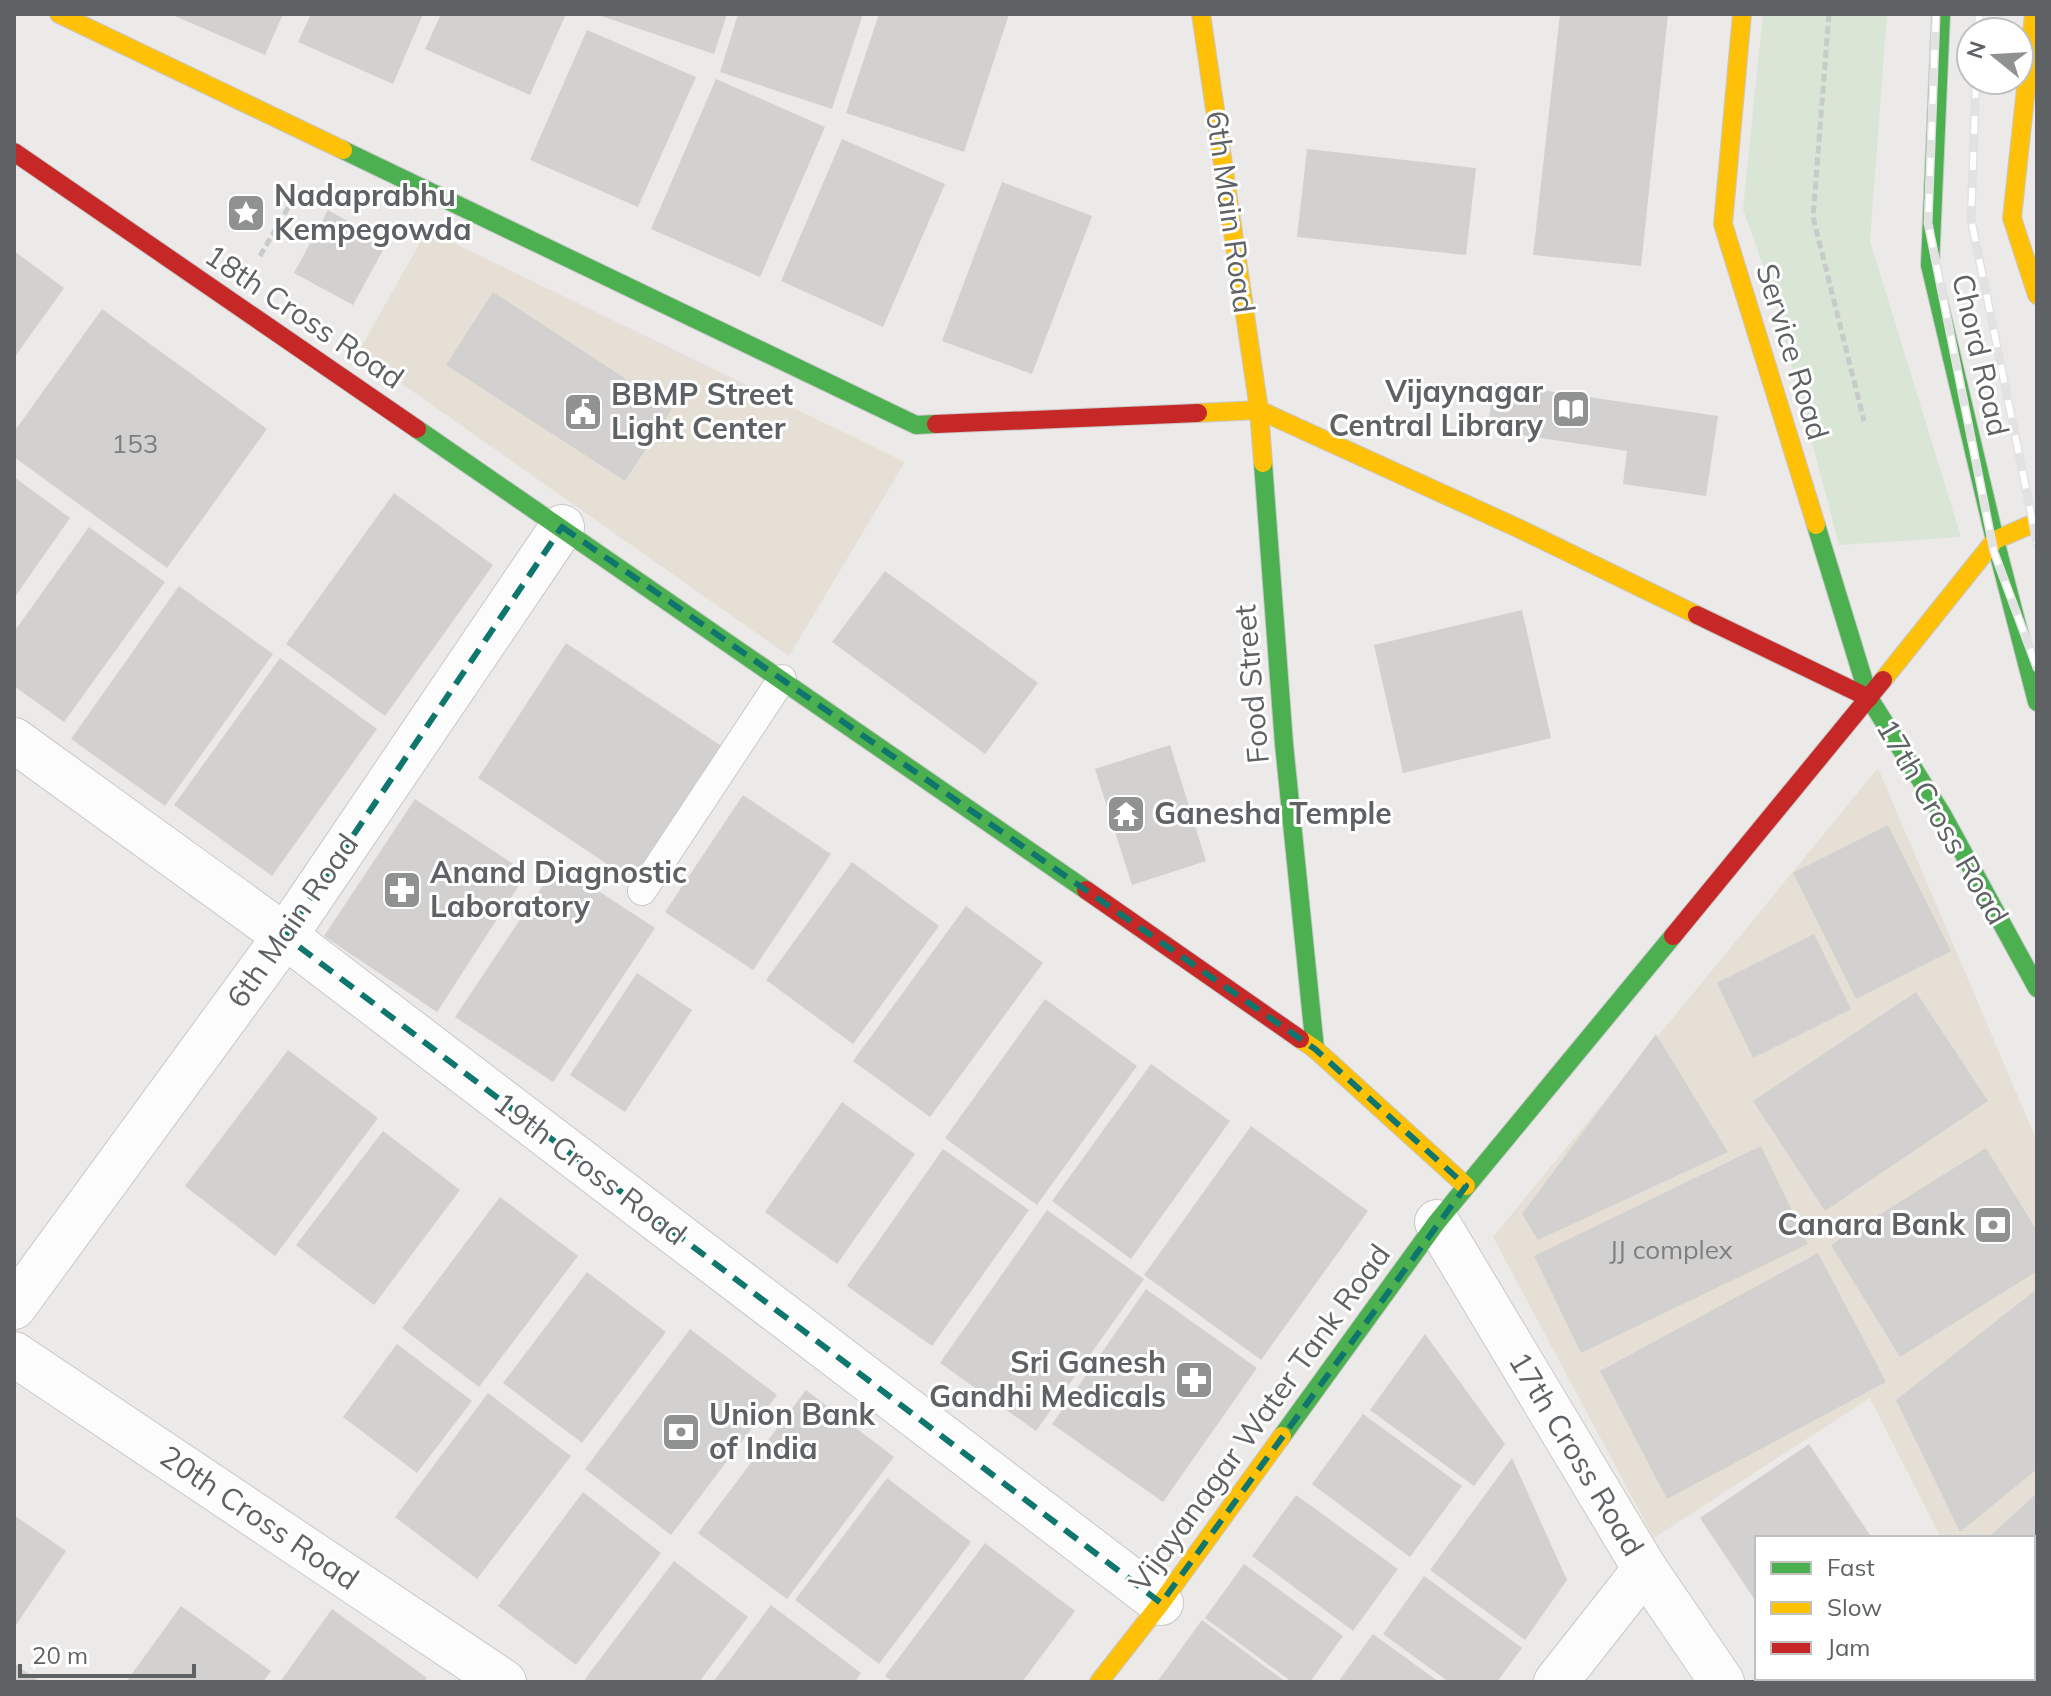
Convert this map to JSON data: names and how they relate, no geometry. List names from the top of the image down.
{
  "streets": {
    "main road": [
      "6th Main Road",
      "18th Cross Road",
      "Service Road",
      "Chord Road",
      "Food Street",
      "17th Cross Road",
      "Vijayanagar Water Tank Road"
    ],
    "street": ["19th Cross Road", "20th Cross Road"]
  },
  "crossings": [
    ["6th Main Road", "18th Cross Road"],
    ["6th Main Road", "Food Street"],
    ["6th Main Road", "19th Cross Road"],
    ["18th Cross Road", "Food Street"],
    ["18th Cross Road", "Vijayanagar Water Tank Road"],
    ["Service Road", "17th Cross Road"],
    ["Service Road", "Vijayanagar Water Tank Road"],
    ["Chord Road", "Vijayanagar Water Tank Road"],
    ["17th Cross Road", "Vijayanagar Water Tank Road"],
    ["19th Cross Road", "Vijayanagar Water Tank Road"]
  ],
  "places": {
    "place": ["Nadaprabhu Kempegowda"],
    "library": ["Vijaynagar Central Library"],
    "public building": ["BBMP Street Light Center"],
    "temple": ["Ganesha Temple"],
    "pharmacy": ["Anand Diagnostic Laboratory", "Sri Ganesh Gandhi Medicals"],
    "bank": ["Canara Bank", "Union Bank of India"]
  },
  "house_numbers": ["153", "JJ complex"],
  "legend": ["Fast", "Slow", "Jam"],
  "scale_bar": "20 m",
  "north": "left"
}
